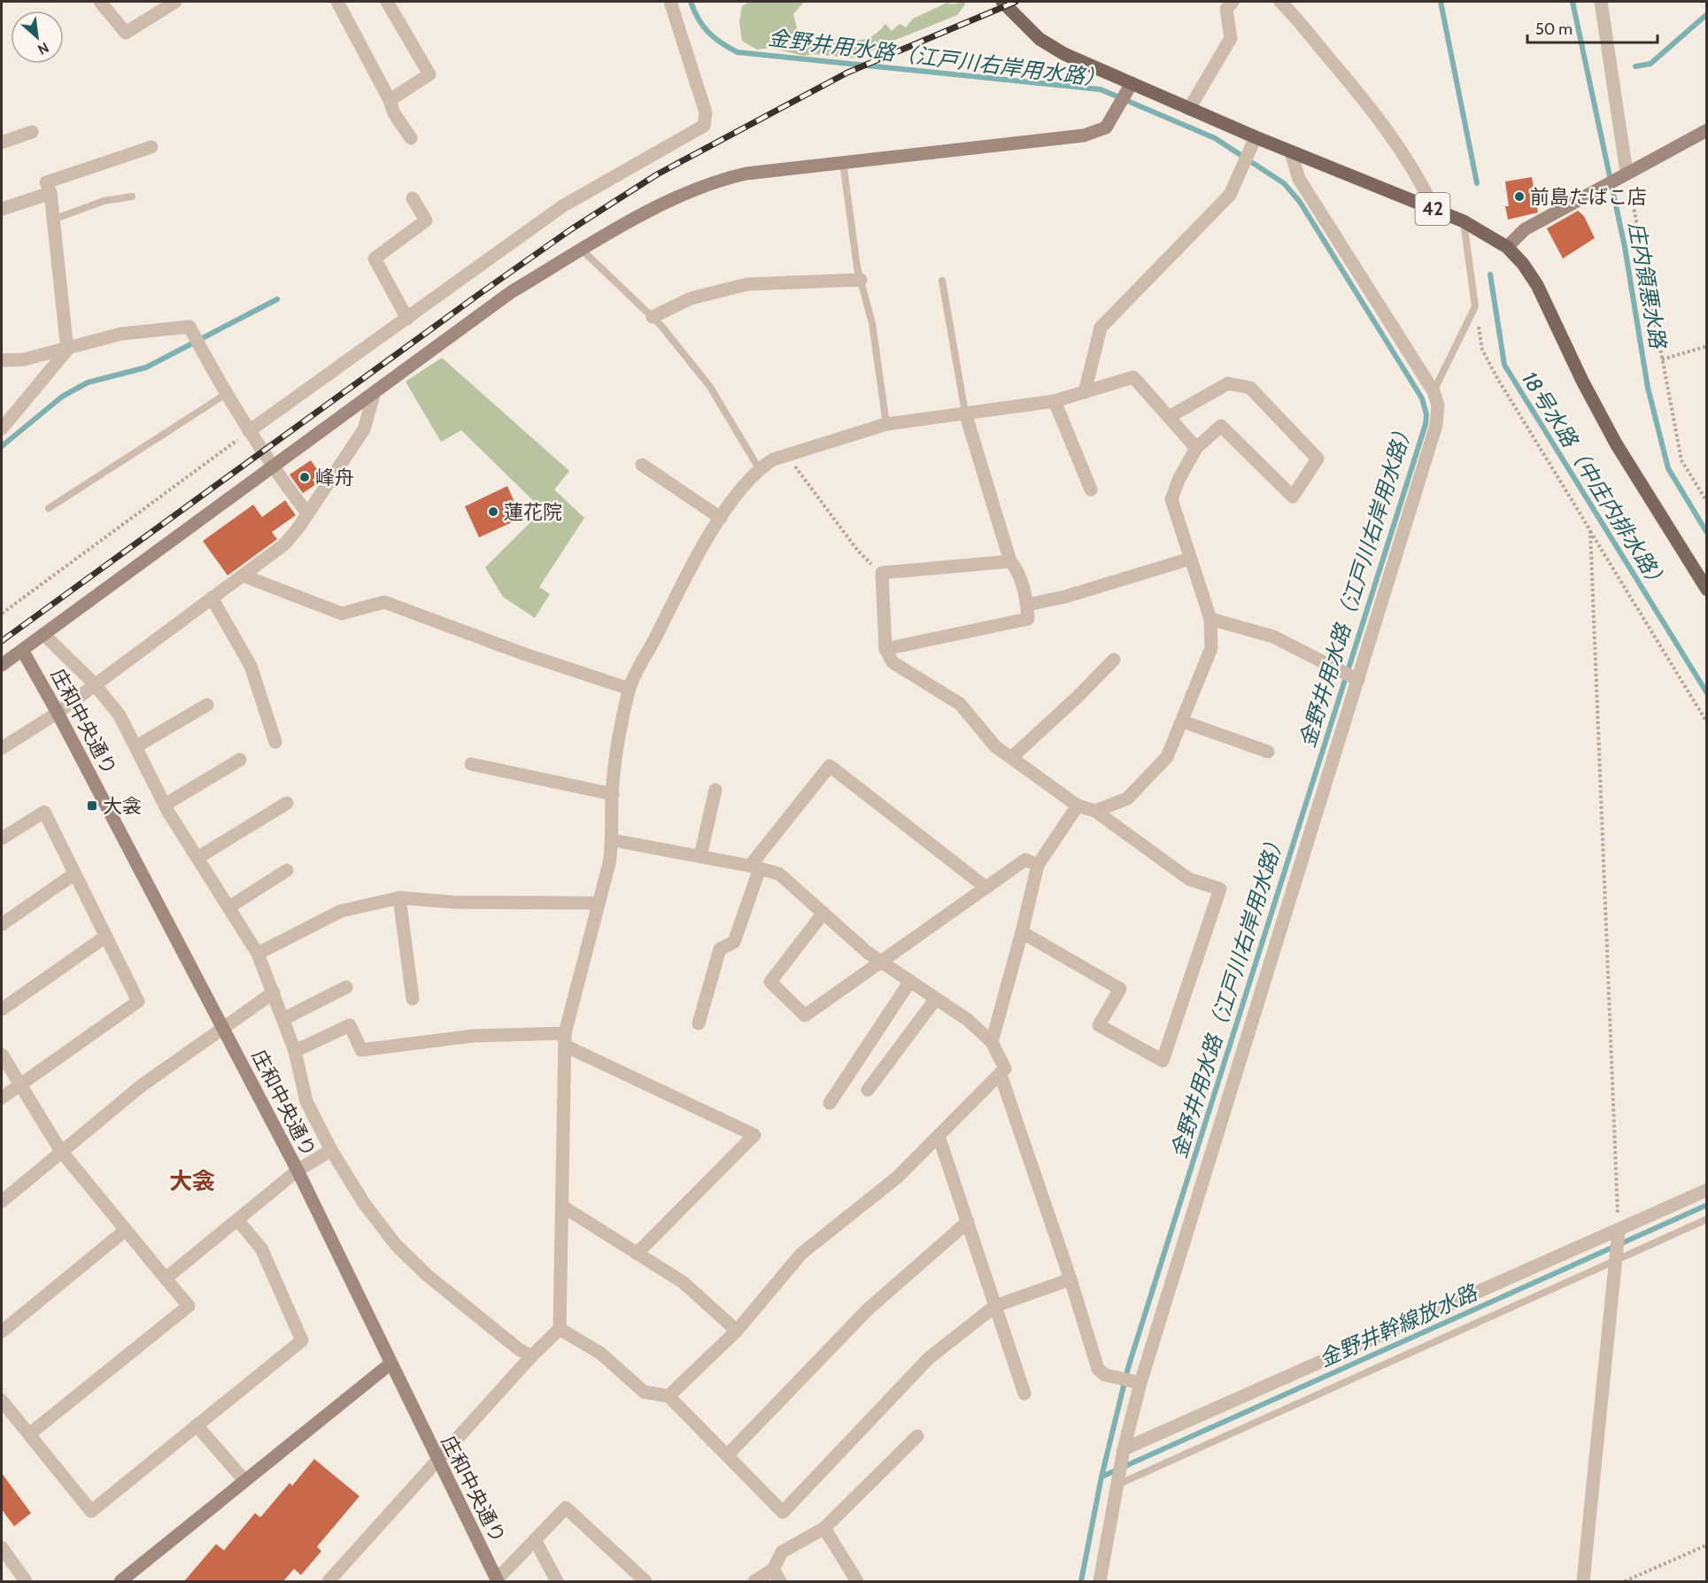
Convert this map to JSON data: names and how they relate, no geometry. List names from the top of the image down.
{
  "streets": {
    "main road": ["42"],
    "street": ["庄和中央通り"]
  },
  "districts": ["大衾"],
  "water": [
    "金野井用水路（江戸川右岸用水路）",
    "庄内領悪水路",
    "18号水路（中庄内排水路）",
    "金野井幹線放水路"
  ],
  "places": {
    "other": ["前島たばこ店", "峰舟", "蓮花院"],
    "transit": ["大衾"]
  },
  "scale_bar": "50 m",
  "north": "bottom right"
}
